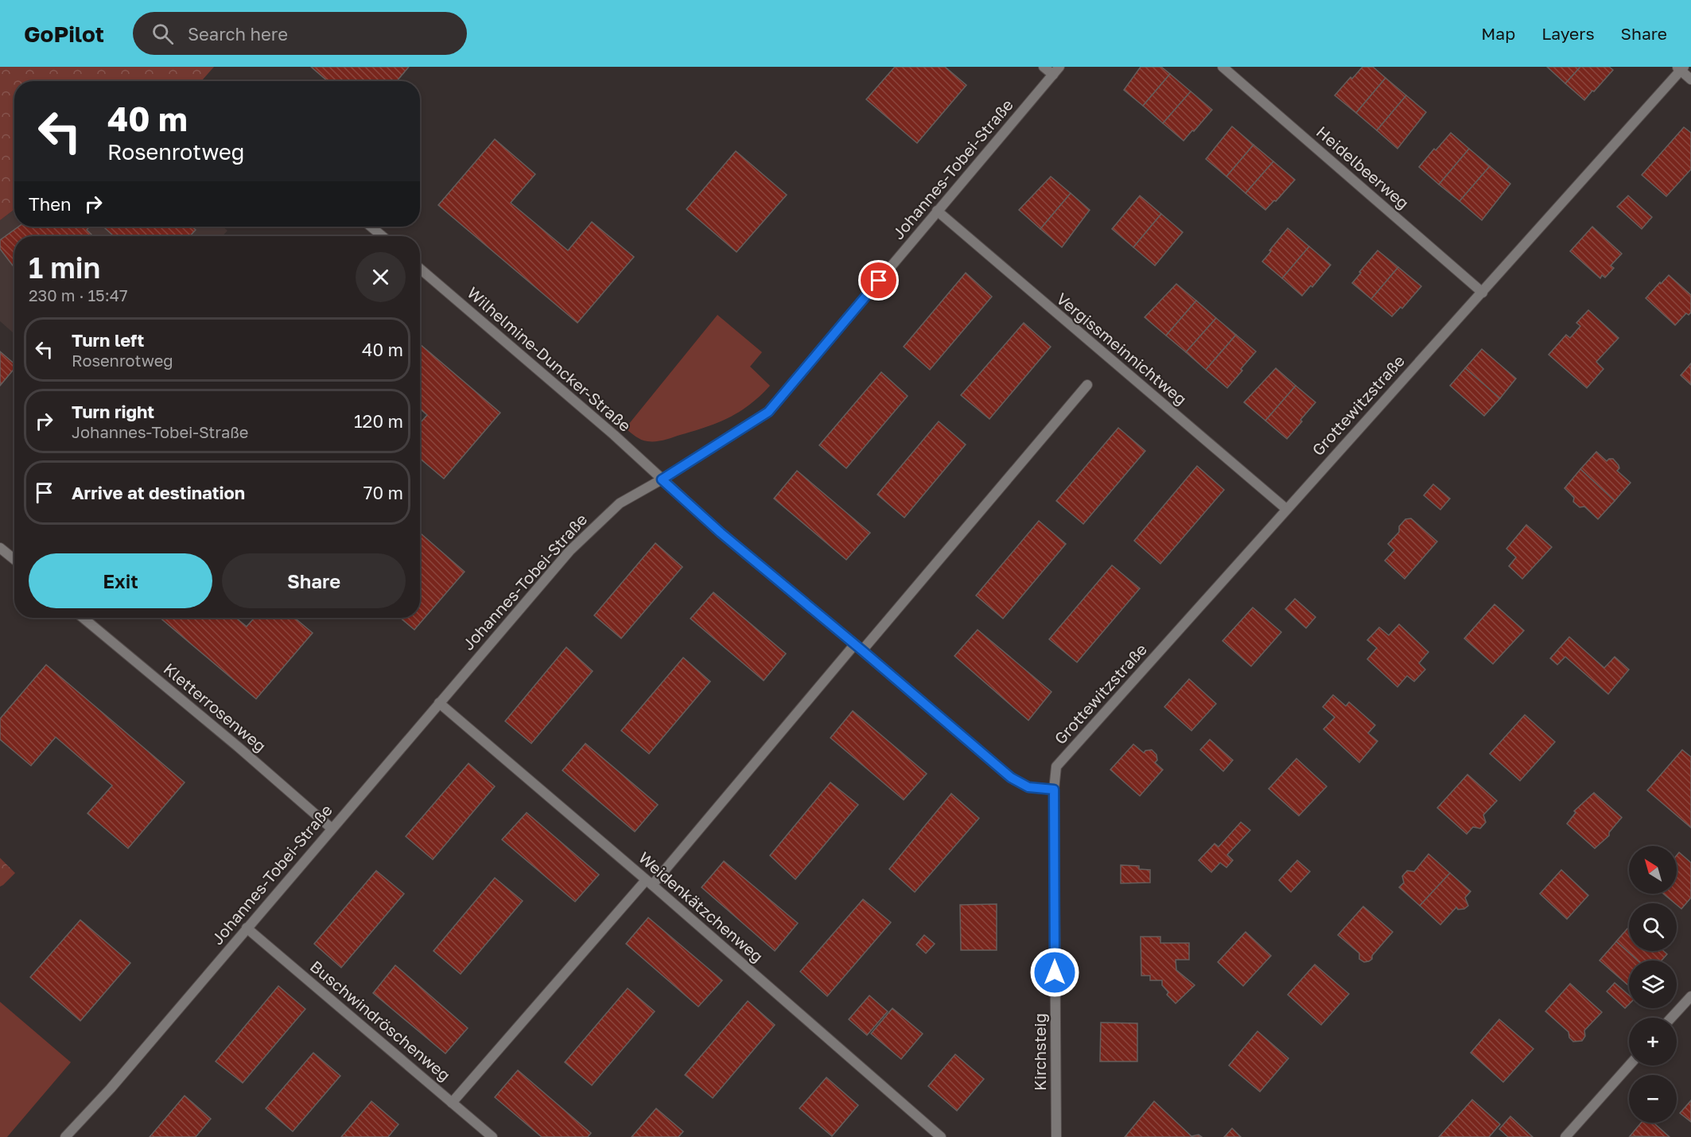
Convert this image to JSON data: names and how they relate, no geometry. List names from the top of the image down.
{
  "streets": {
    "street": [
      "Heidelbeerweg",
      "Johannes-Tobei-Straße",
      "Vergissmeinnichtweg",
      "Wilhelmine-Duncker-Straße",
      "Grottewitzstraße",
      "Kletterrosenweg",
      "Weidenkätzchenweg",
      "Buschwindröschenweg",
      "Kirchsteig"
    ]
  },
  "crossings": [
    ["Heidelbeerweg", "Grottewitzstraße"],
    ["Johannes-Tobei-Straße", "Vergissmeinnichtweg"],
    ["Johannes-Tobei-Straße", "Wilhelmine-Duncker-Straße"],
    ["Johannes-Tobei-Straße", "Kletterrosenweg"],
    ["Johannes-Tobei-Straße", "Weidenkätzchenweg"],
    ["Johannes-Tobei-Straße", "Buschwindröschenweg"],
    ["Vergissmeinnichtweg", "Grottewitzstraße"],
    ["Wilhelmine-Duncker-Straße", "Kirchsteig"],
    ["Grottewitzstraße", "Kirchsteig"]
  ],
  "north": "top left",
  "page": {
    "header": "GoPilot",
    "search": "Search here",
    "nav": ["Map", "Layers", "Share"],
    "turn": ["40 m", "Rosenrotweg"],
    "then": "Then",
    "heading": ["1 min", "230 m · 15:47"],
    "list": [
      {
        "name": "Turn left",
        "note": "Rosenrotweg",
        "value": "40 m"
      },
      {
        "name": "Turn right",
        "note": "Johannes-Tobei-Straße",
        "value": "120 m"
      },
      {
        "name": "Arrive at destination",
        "value": "70 m"
      }
    ],
    "buttons": ["Exit", "Share"],
    "map_buttons": ["+", "−"]
  }
}
